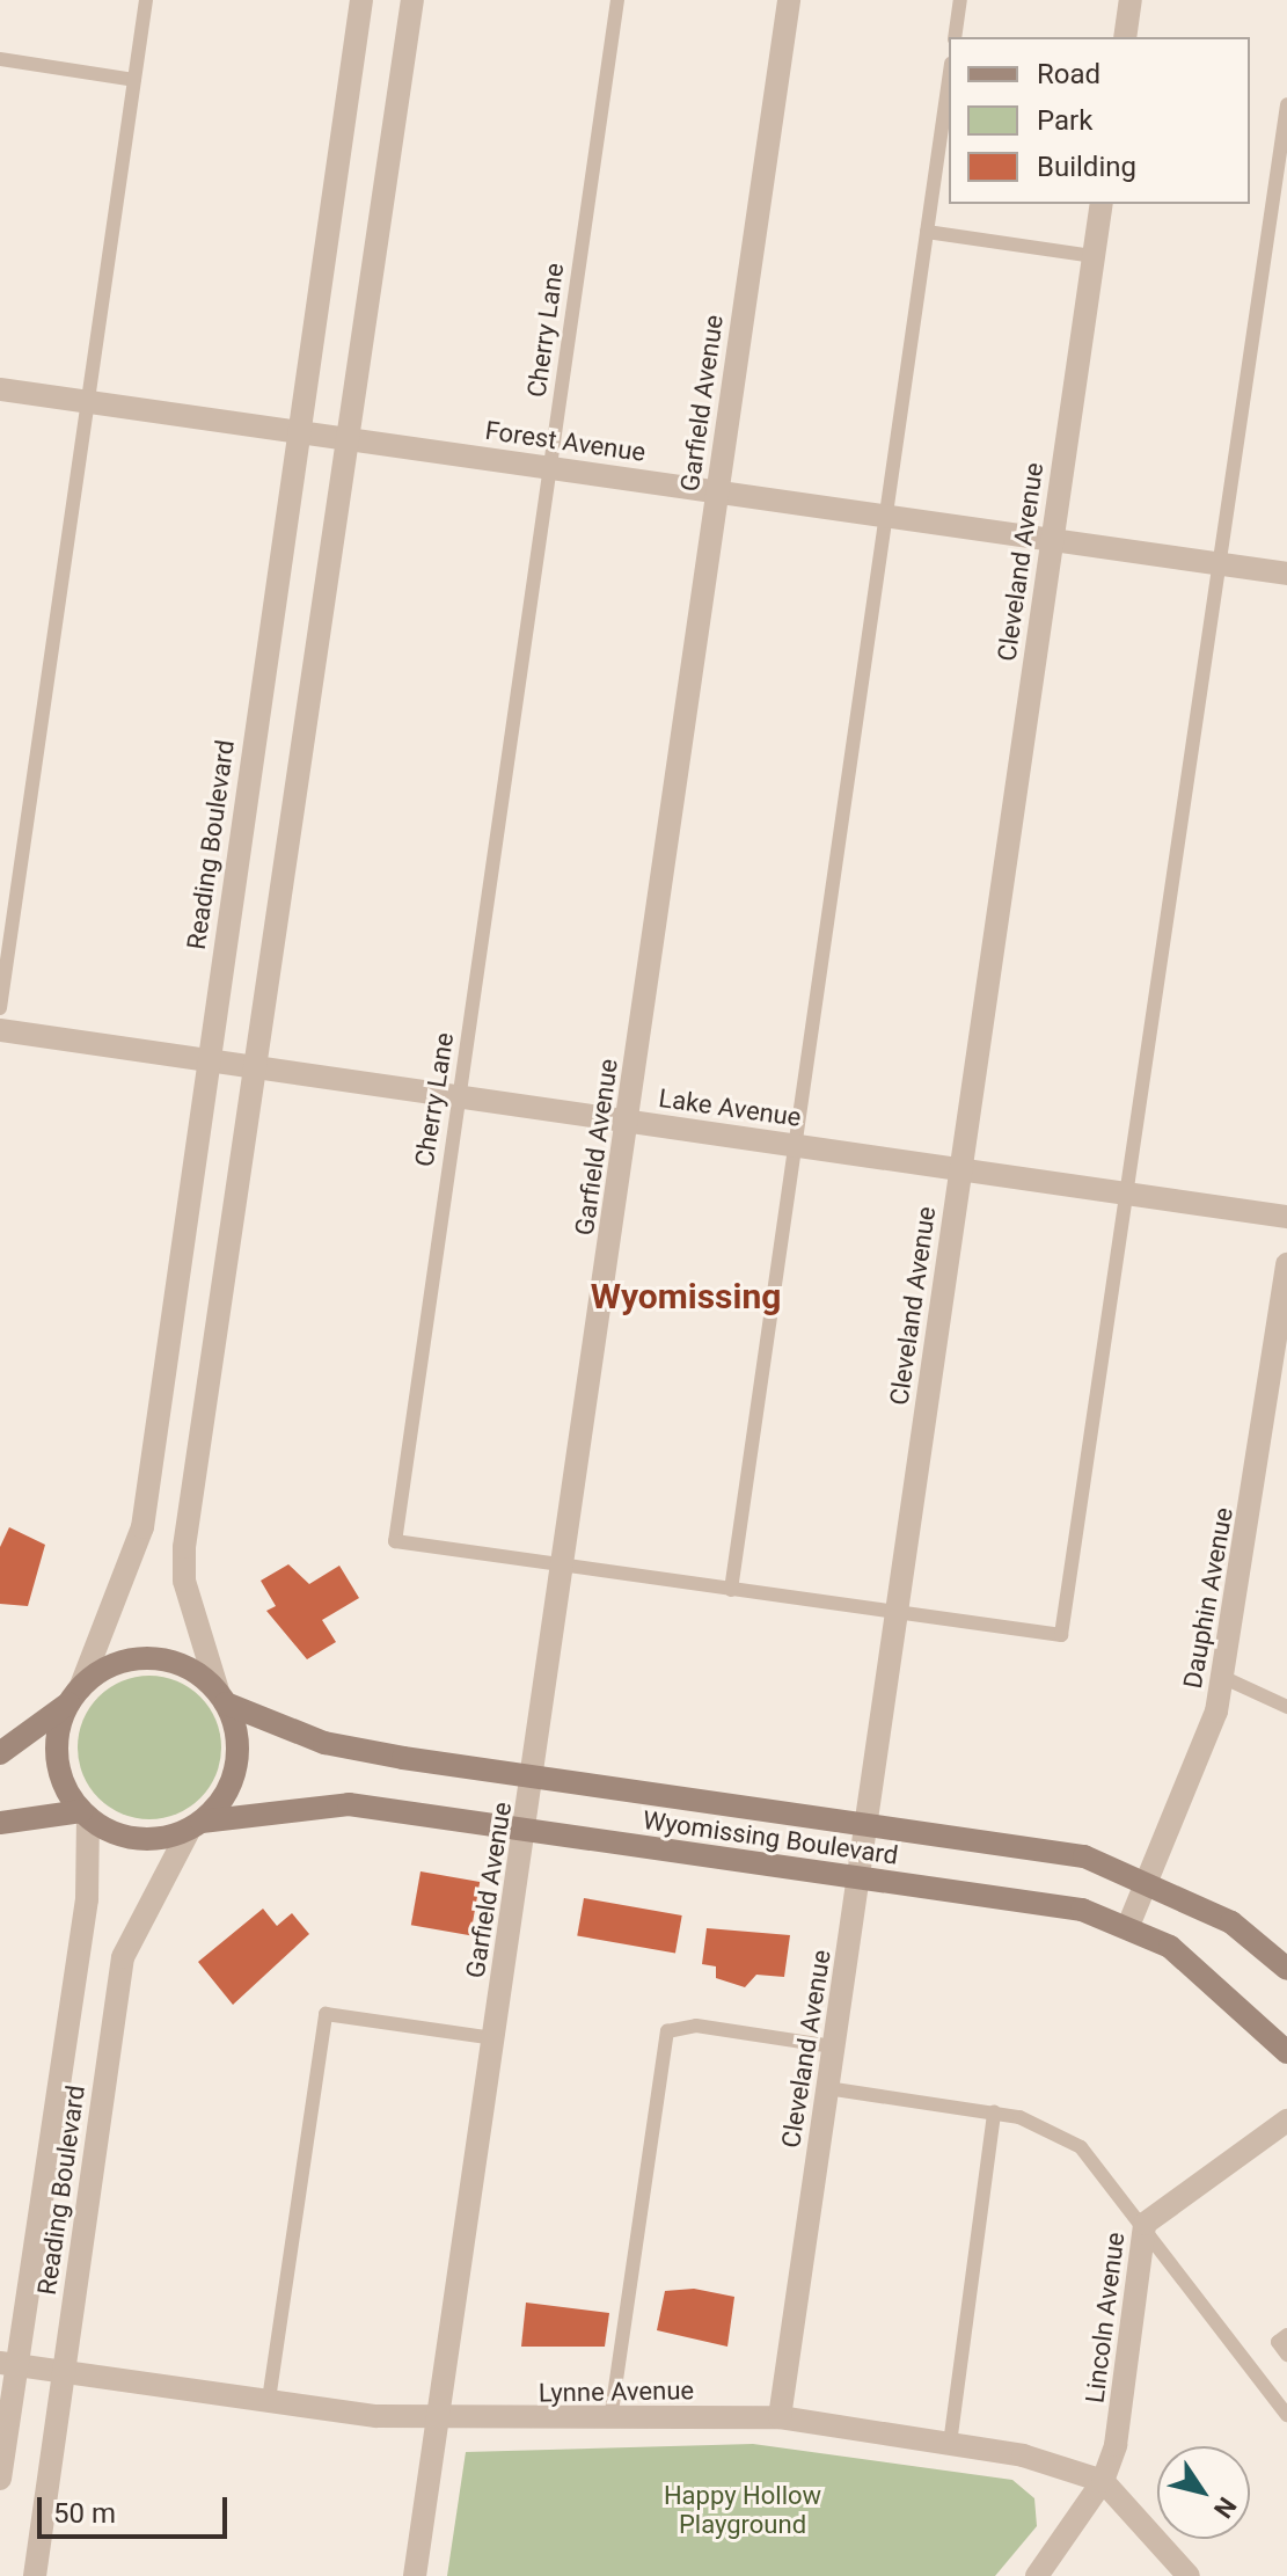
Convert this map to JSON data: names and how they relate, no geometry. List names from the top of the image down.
{
  "streets": {
    "main road": ["Wyomissing Boulevard"],
    "street": [
      "Garfield Avenue",
      "Forest Avenue",
      "Cleveland Avenue",
      "Reading Boulevard",
      "Lake Avenue",
      "Dauphin Avenue",
      "Lincoln Avenue",
      "Lynne Avenue"
    ],
    "lane": ["Cherry Lane"]
  },
  "crossings": [
    ["Cherry Lane", "Garfield Avenue"],
    ["Cherry Lane", "Forest Avenue"],
    ["Cherry Lane", "Cleveland Avenue"],
    ["Cherry Lane", "Lake Avenue"],
    ["Garfield Avenue", "Forest Avenue"],
    ["Garfield Avenue", "Lake Avenue"],
    ["Garfield Avenue", "Wyomissing Boulevard"],
    ["Garfield Avenue", "Lynne Avenue"],
    ["Forest Avenue", "Cleveland Avenue"],
    ["Forest Avenue", "Reading Boulevard"],
    ["Cleveland Avenue", "Lake Avenue"],
    ["Cleveland Avenue", "Wyomissing Boulevard"],
    ["Cleveland Avenue", "Lynne Avenue"],
    ["Reading Boulevard", "Lake Avenue"],
    ["Reading Boulevard", "Wyomissing Boulevard"],
    ["Reading Boulevard", "Lynne Avenue"],
    ["Dauphin Avenue", "Wyomissing Boulevard"],
    ["Lincoln Avenue", "Lynne Avenue"]
  ],
  "districts": ["Wyomissing"],
  "parks": ["Happy Hollow Playground"],
  "legend": ["Road", "Park", "Building"],
  "scale_bar": "50 m",
  "north": "bottom right"
}
